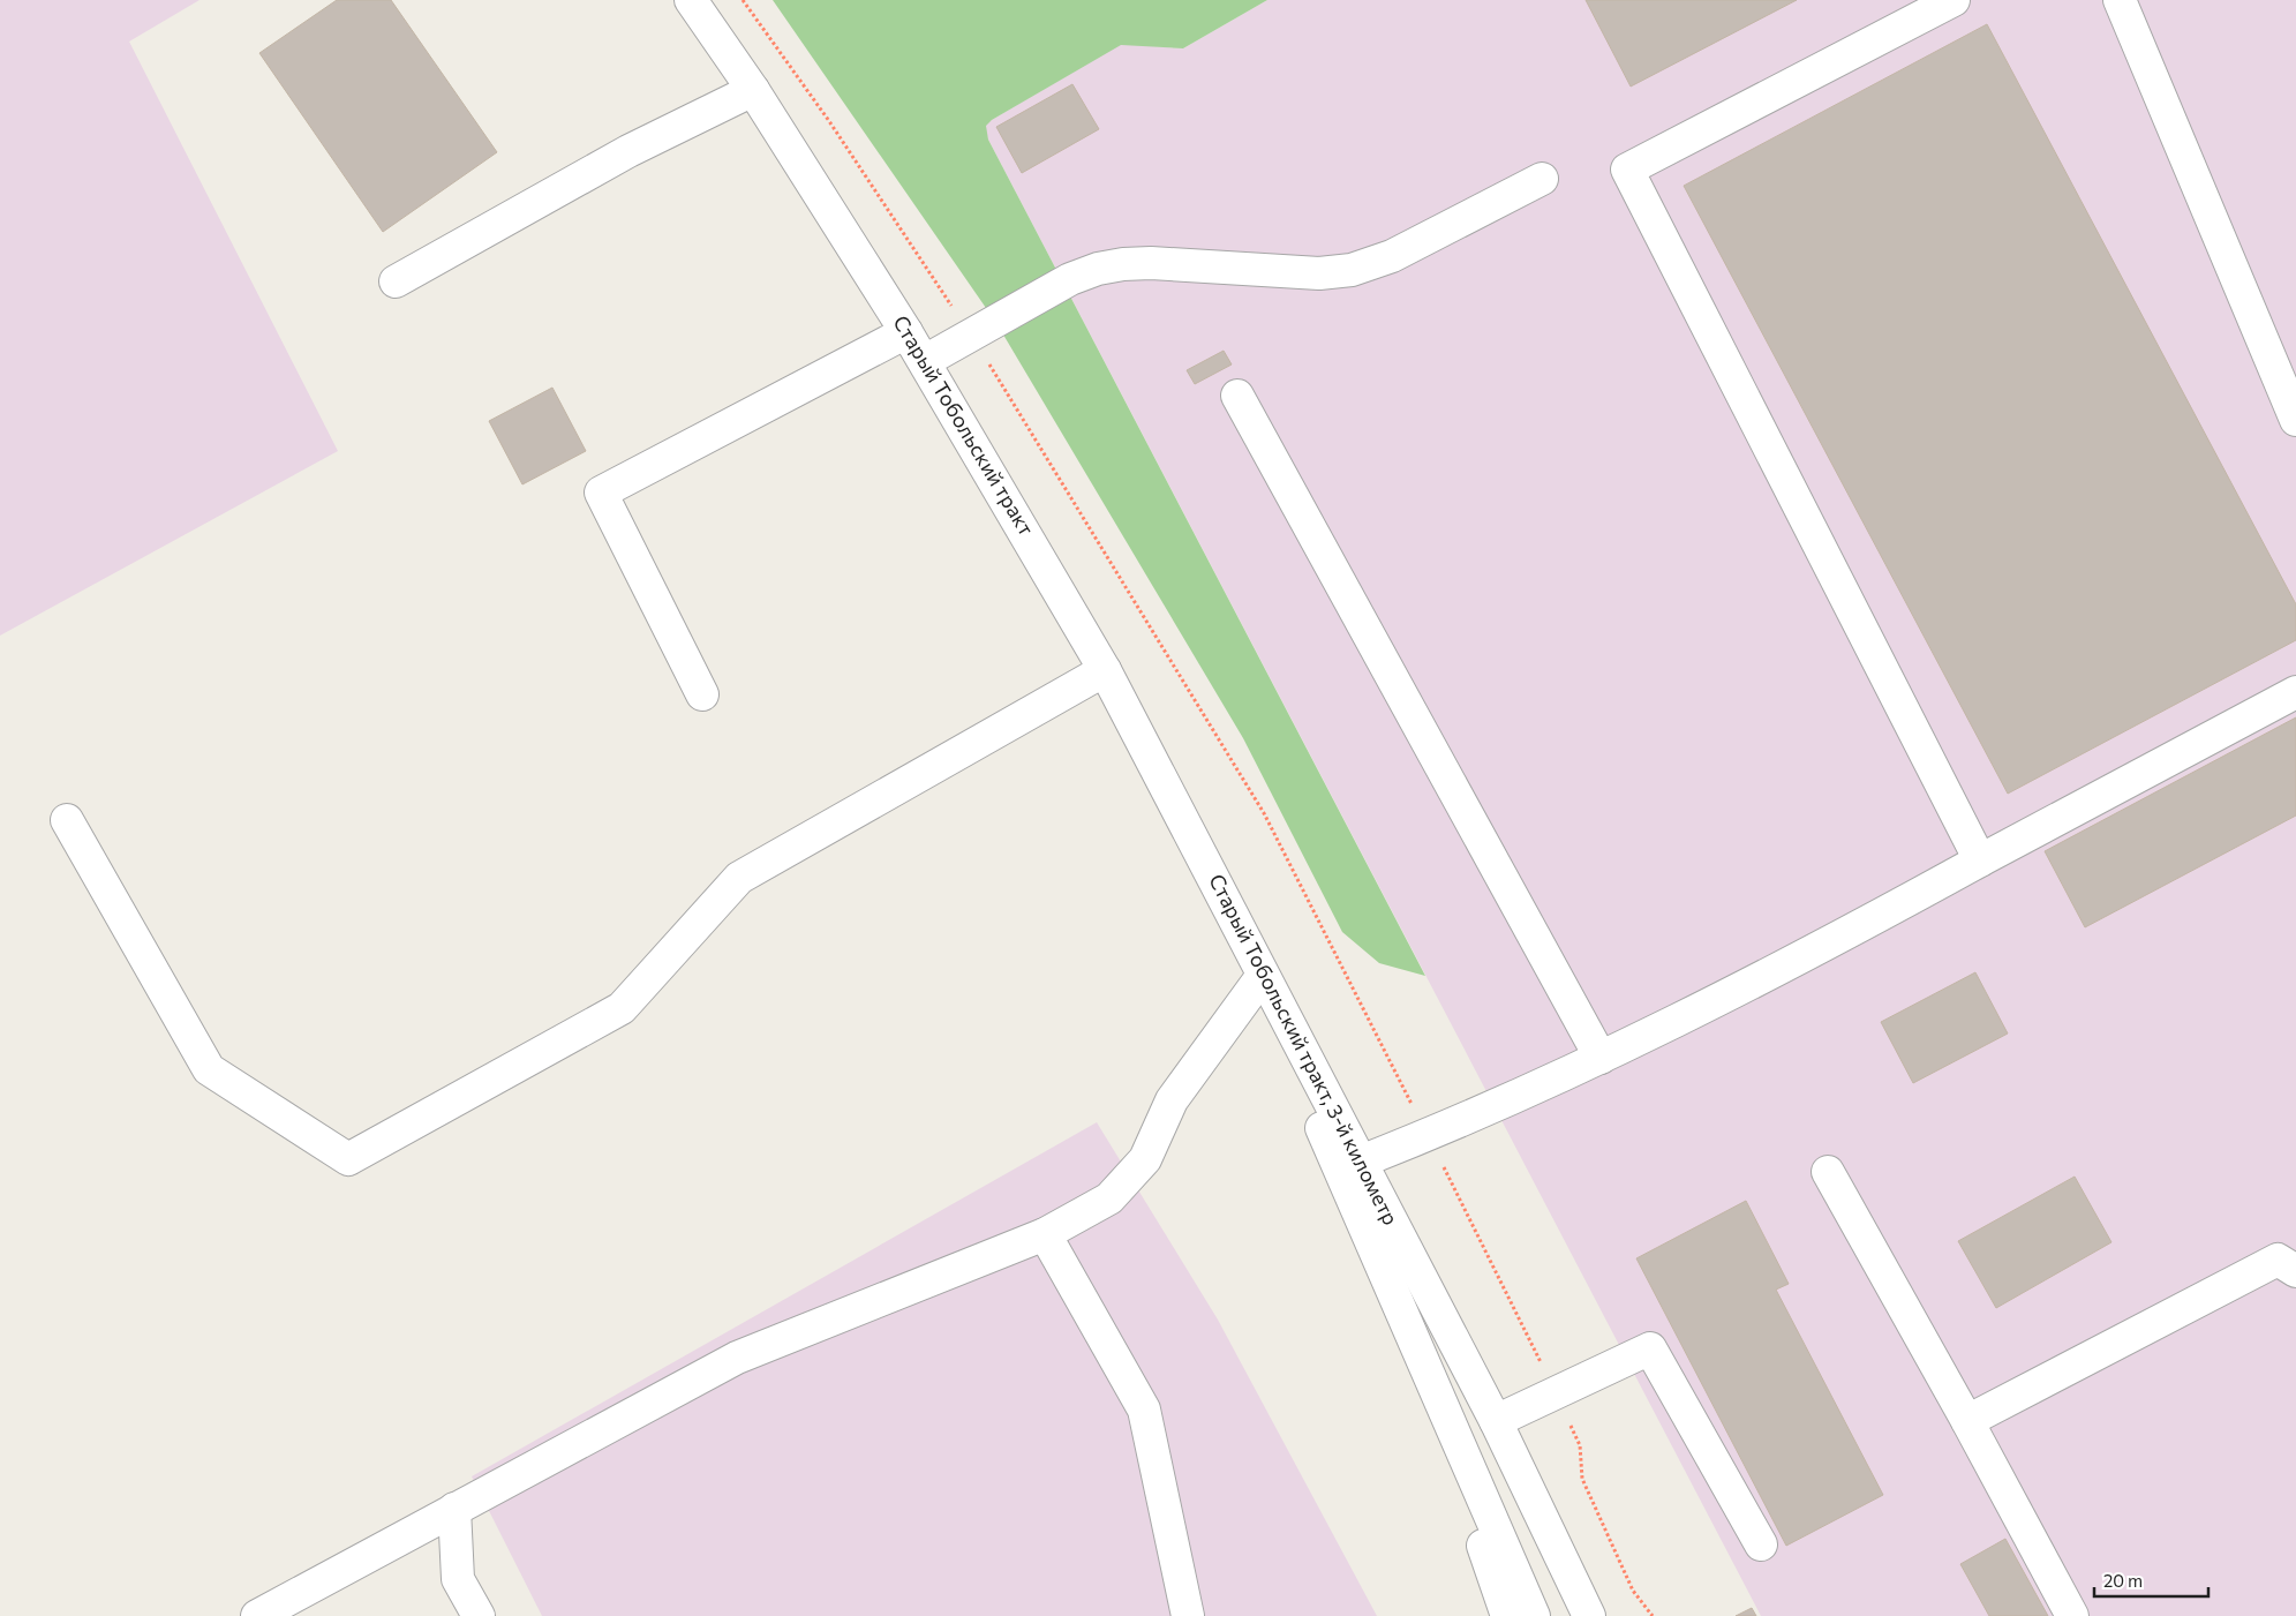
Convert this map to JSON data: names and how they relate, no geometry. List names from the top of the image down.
{
  "streets": {
    "street": ["Старый Тобольский тракт", "Старый Тобольский тракт, 3-й километр"]
  },
  "crossings": [
    ["Старый Тобольский тракт", "Старый Тобольский тракт, 3-й километр"]
  ],
  "scale_bar": "20 m"
}
